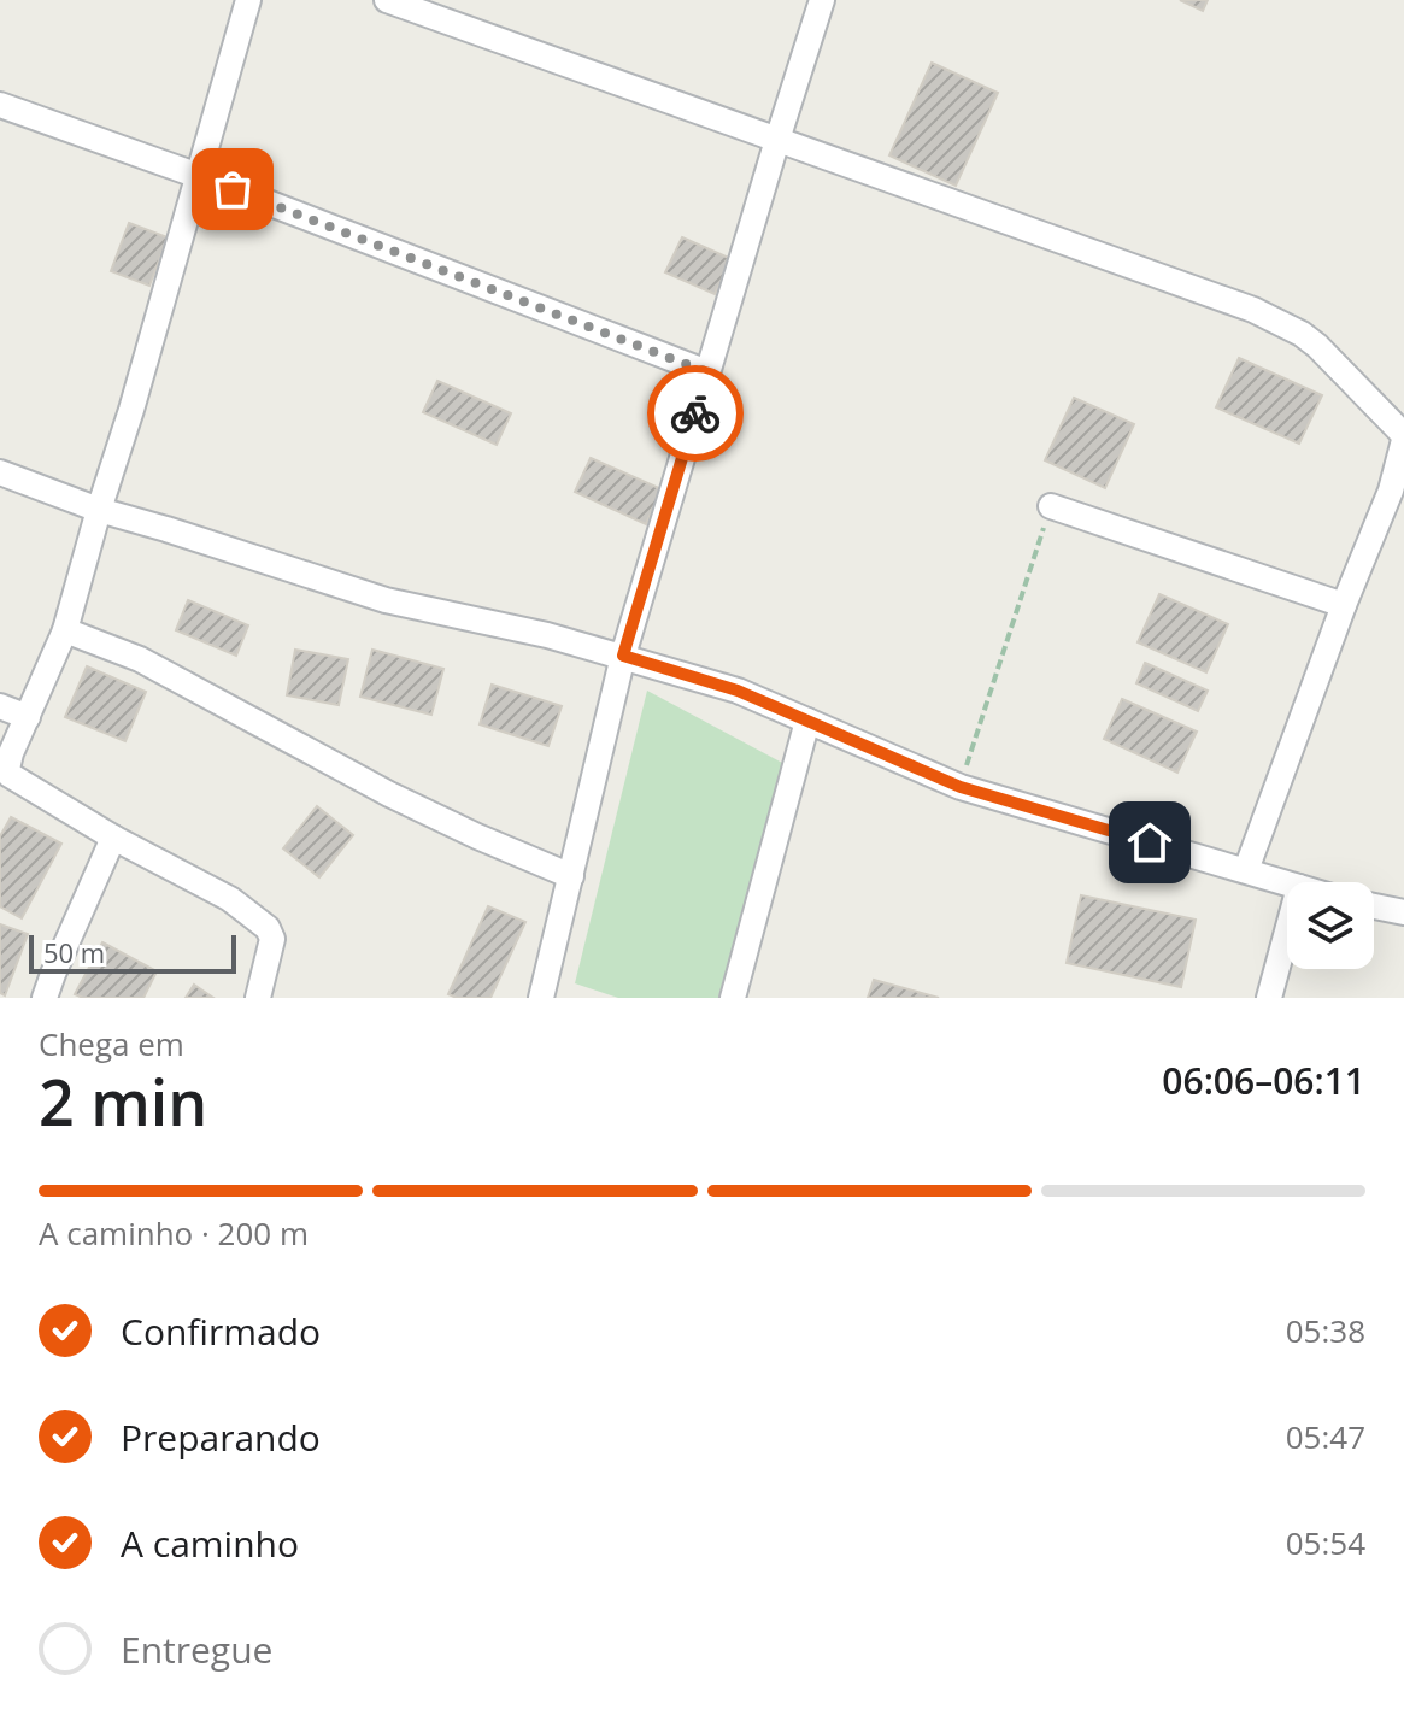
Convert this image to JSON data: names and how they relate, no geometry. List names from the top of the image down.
{
  "scale_bar": "50 m",
  "page": {
    "scale": "50 m",
    "heading": ["2 min", "Chega em", "06:06–06:11"],
    "bar": "A caminho · 200 m",
    "list": [
      ["Confirmado", "05:38"],
      ["Preparando", "05:47"],
      ["A caminho", "05:54"],
      "Entregue"
    ]
  }
}
